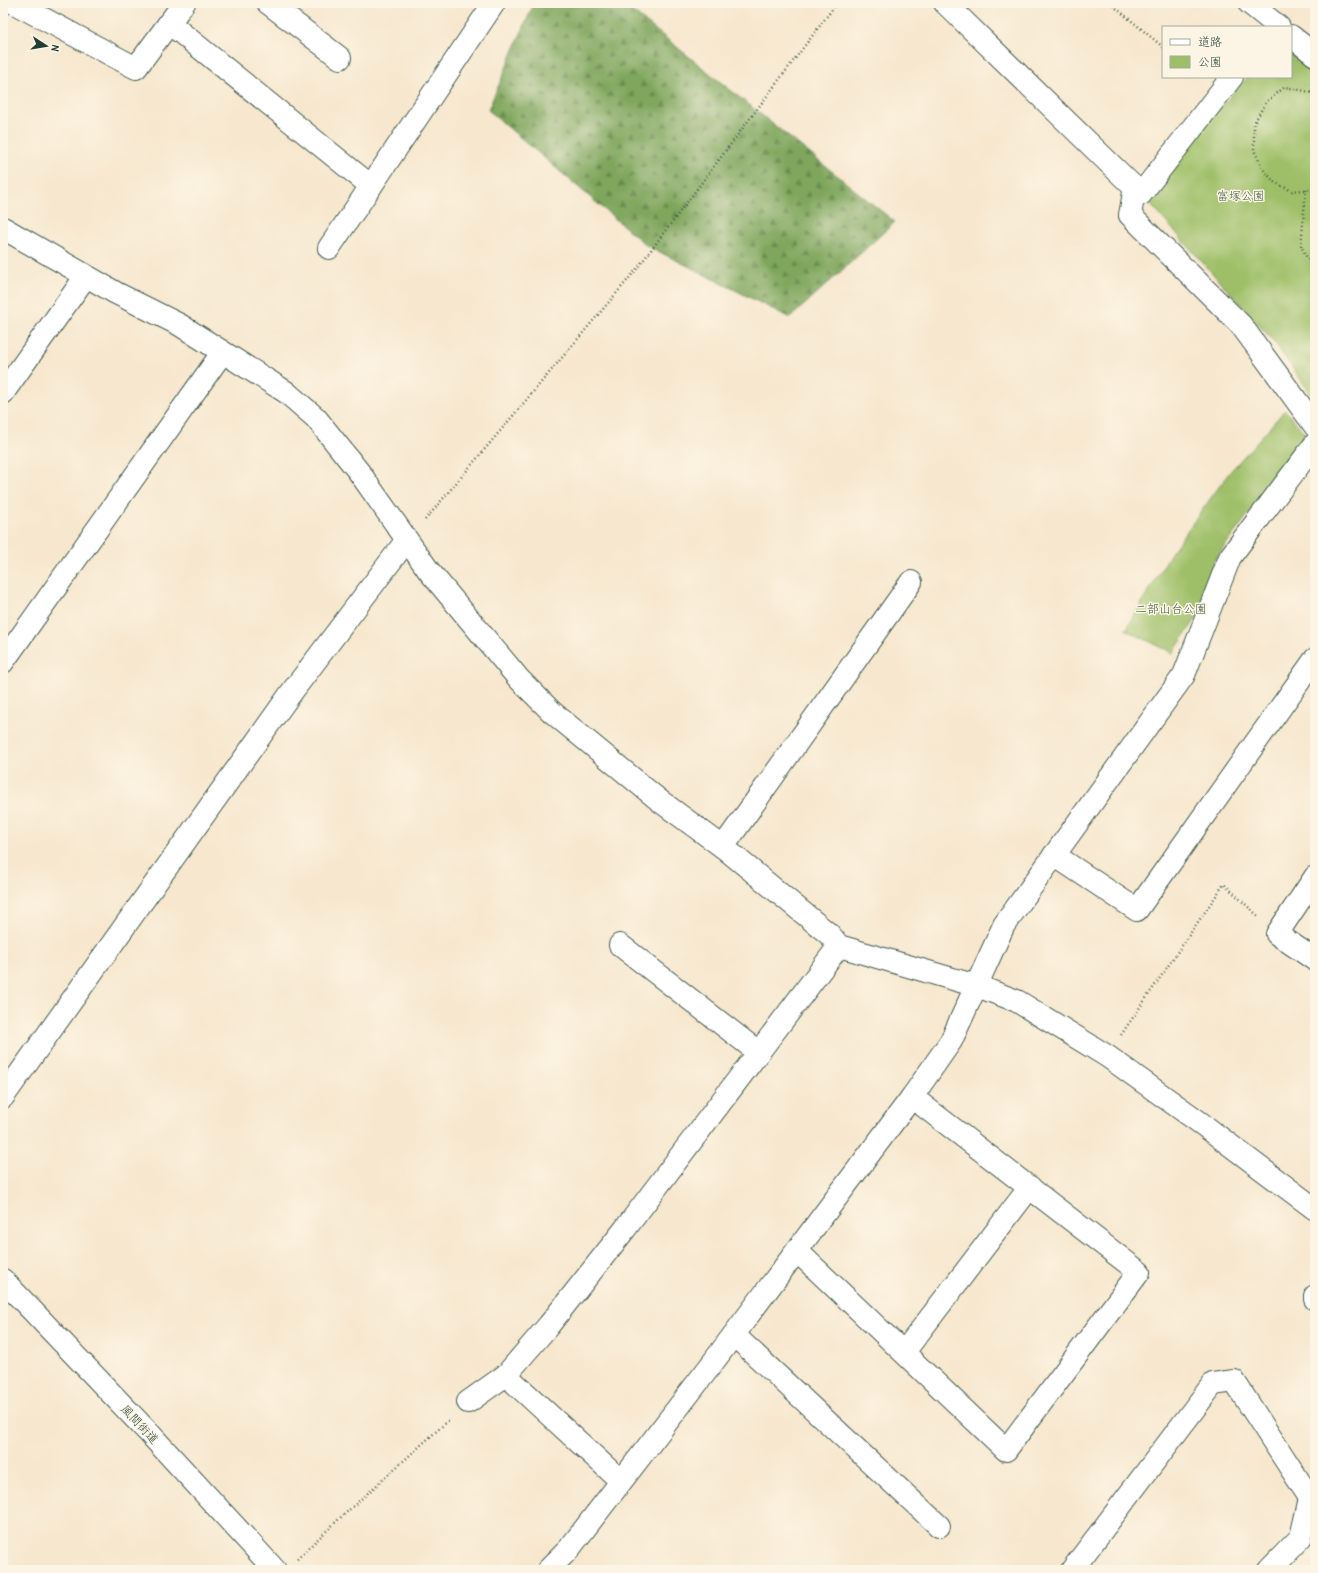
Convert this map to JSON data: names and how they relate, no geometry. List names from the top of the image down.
{
  "streets": {
    "street": ["風間街道"]
  },
  "parks": ["富塚公園", "二部山台公園"],
  "legend": ["道路", "公園"],
  "north": "right"
}
